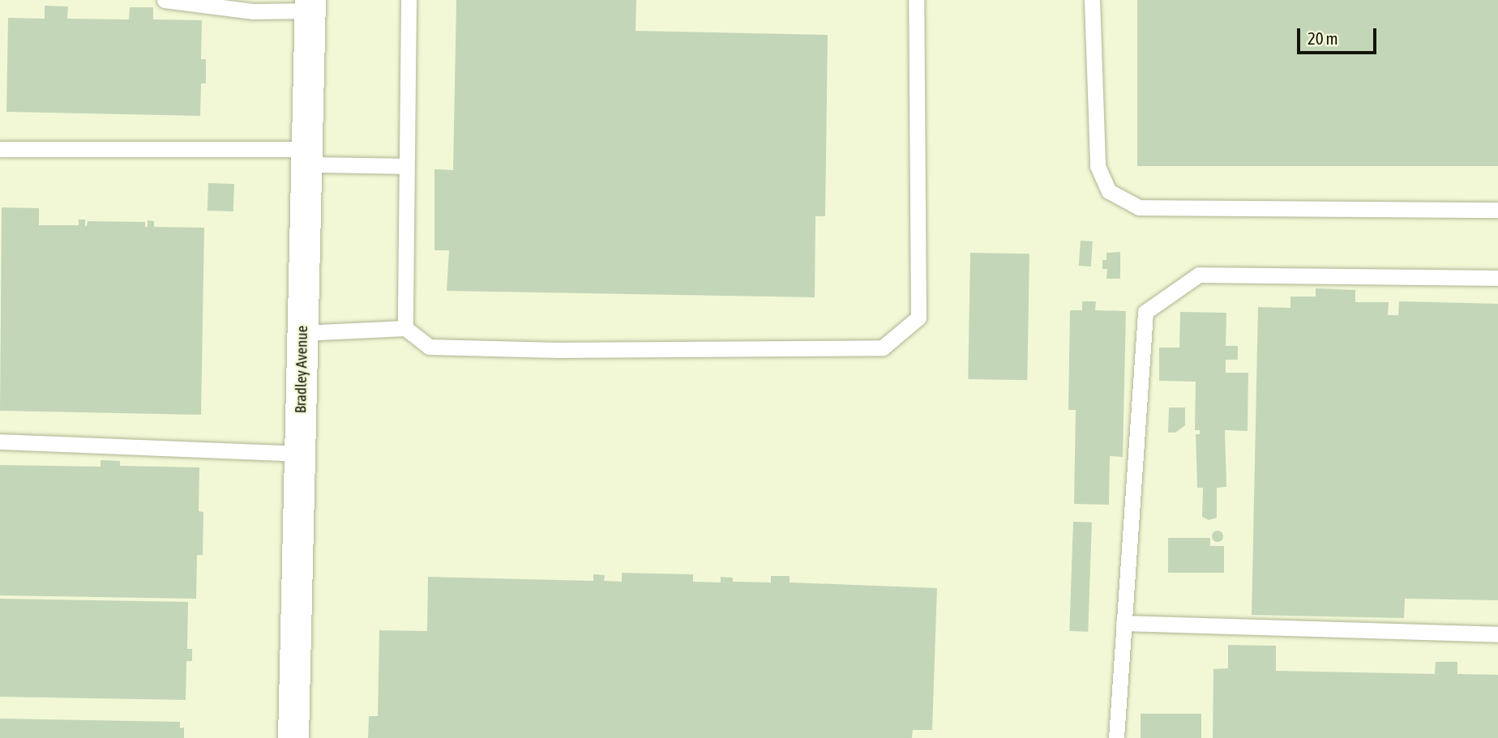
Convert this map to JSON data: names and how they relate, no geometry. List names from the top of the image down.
{
  "streets": {
    "street": ["Bradley Avenue"]
  },
  "scale_bar": "20 m"
}
